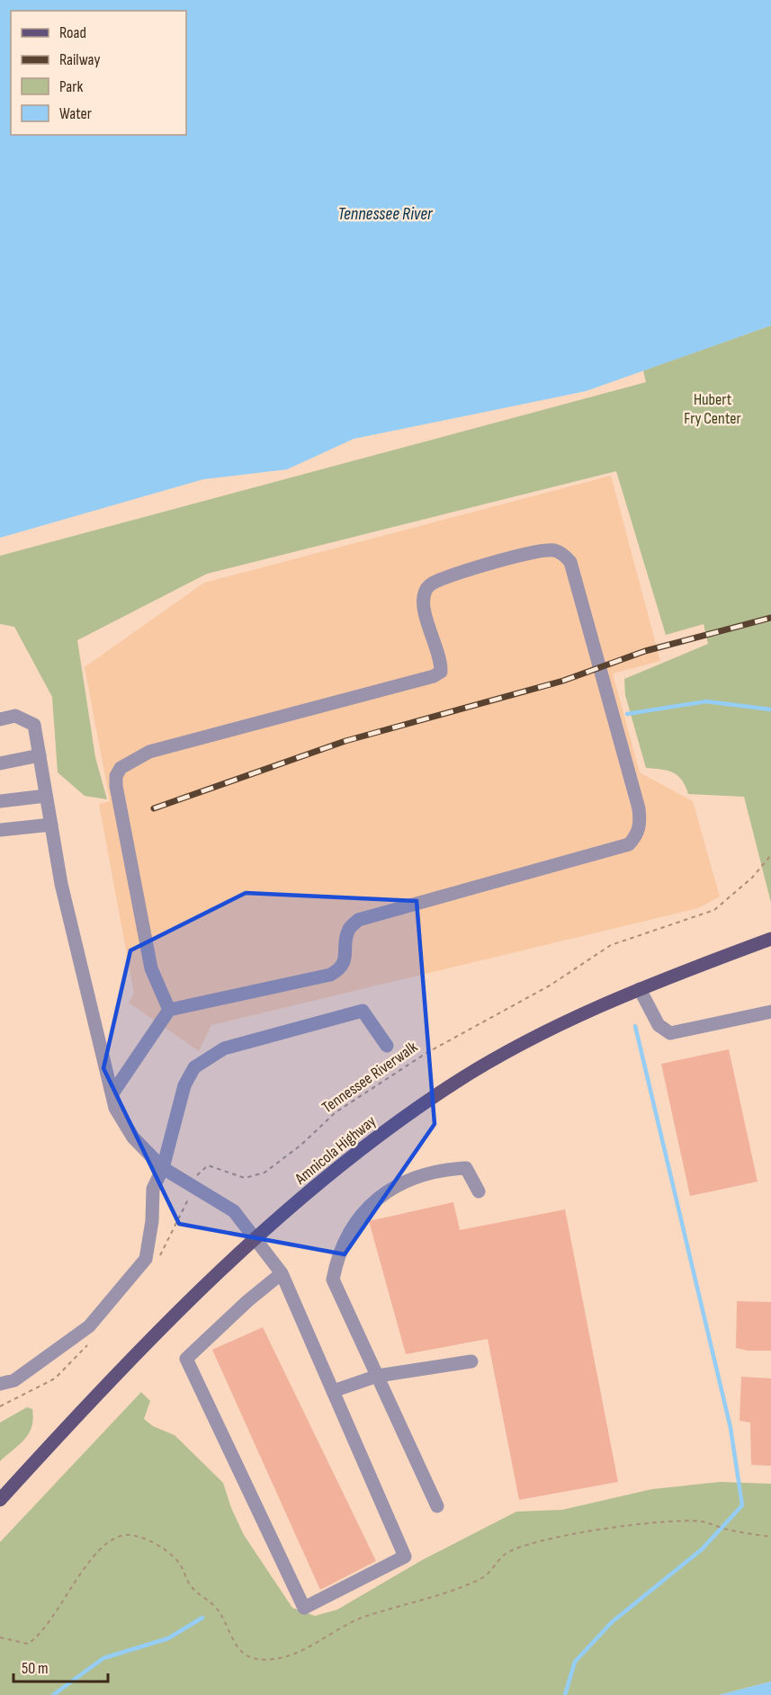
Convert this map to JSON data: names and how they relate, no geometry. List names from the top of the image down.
{
  "streets": {
    "main road": ["Amnicola Highway"],
    "path": ["Tennessee Riverwalk"]
  },
  "water": ["Tennessee River"],
  "parks": ["Hubert Fry Center"],
  "legend": [
    "Road",
    "Railway",
    "Park",
    "Water"
  ],
  "scale_bar": "50 m"
}
